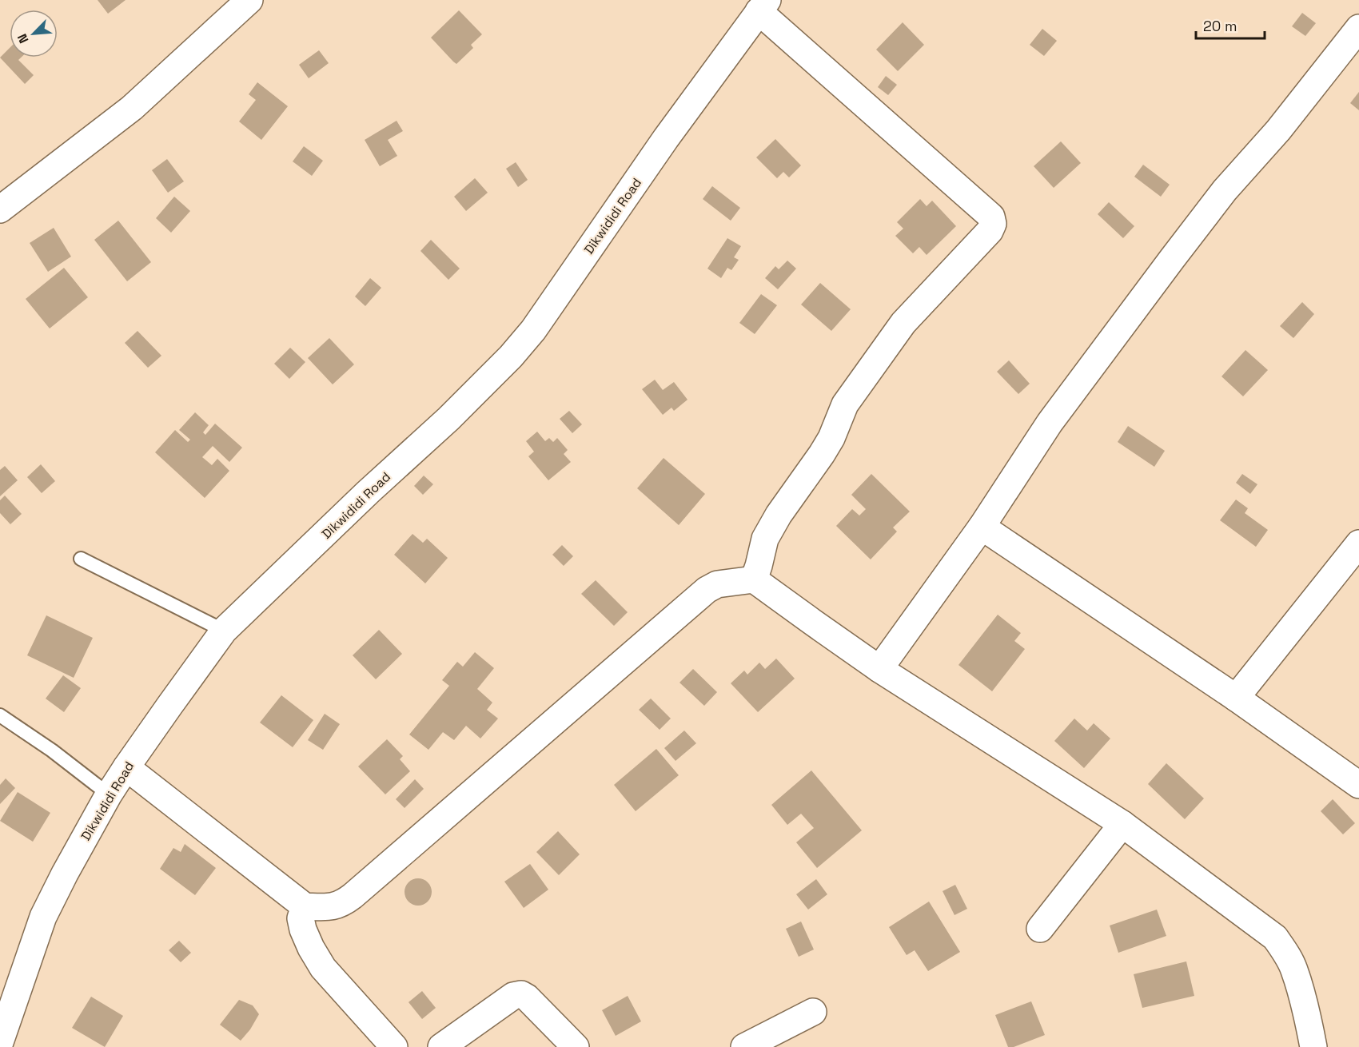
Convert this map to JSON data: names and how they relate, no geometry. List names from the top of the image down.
{
  "streets": {
    "street": ["Dikwididi Road"]
  },
  "scale_bar": "20 m",
  "north": "bottom left"
}
